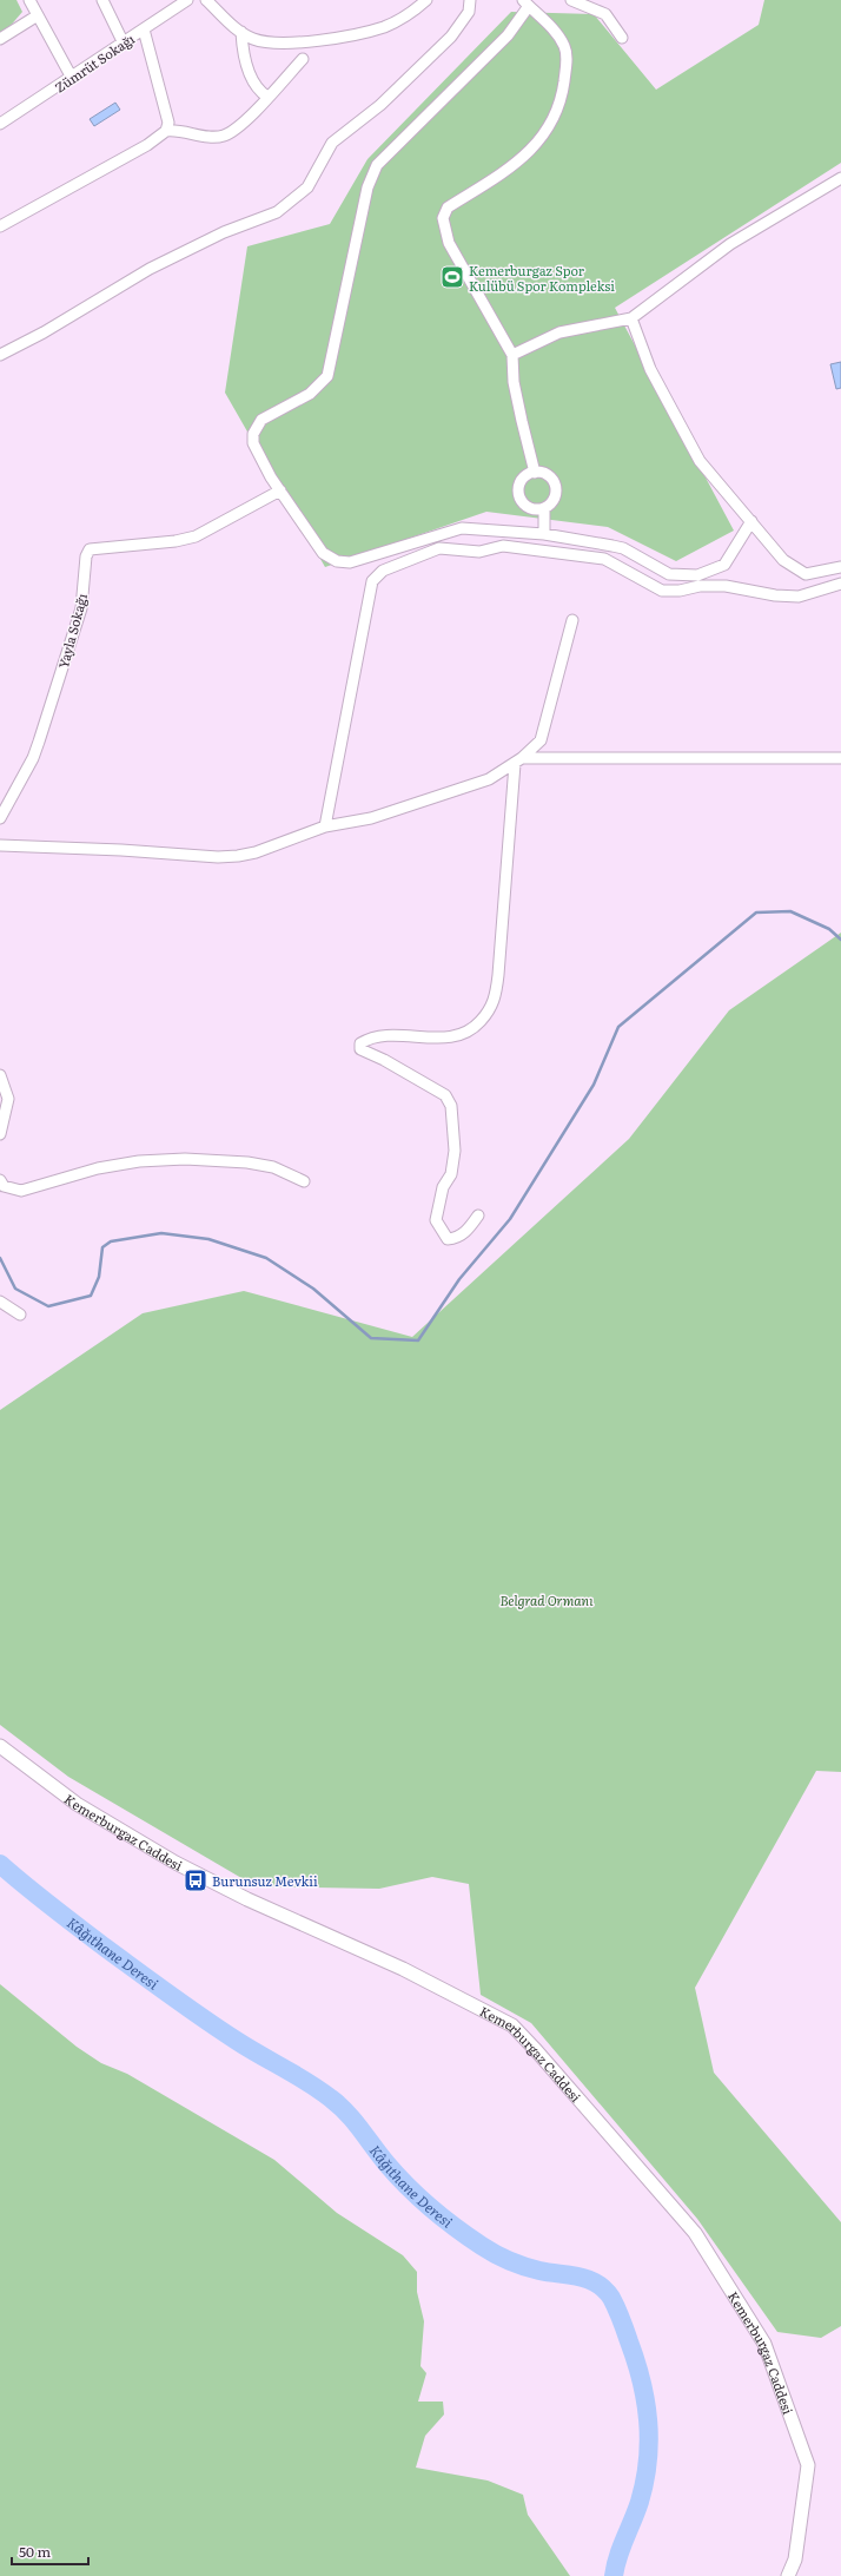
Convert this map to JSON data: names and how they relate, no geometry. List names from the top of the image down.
{
  "streets": {
    "main road": ["Kemerburgaz Caddesi"],
    "street": ["Zümrüt Sokağı", "Yayla Sokağı"]
  },
  "water": ["Kâğıthane Deresi"],
  "parks": ["Belgrad Ormanı"],
  "places": {
    "sports": ["Kemerburgaz Spor Kulübü Spor Kompleksi"],
    "bus stop": ["Burunsuz Mevkii"]
  },
  "scale_bar": "50 m"
}
